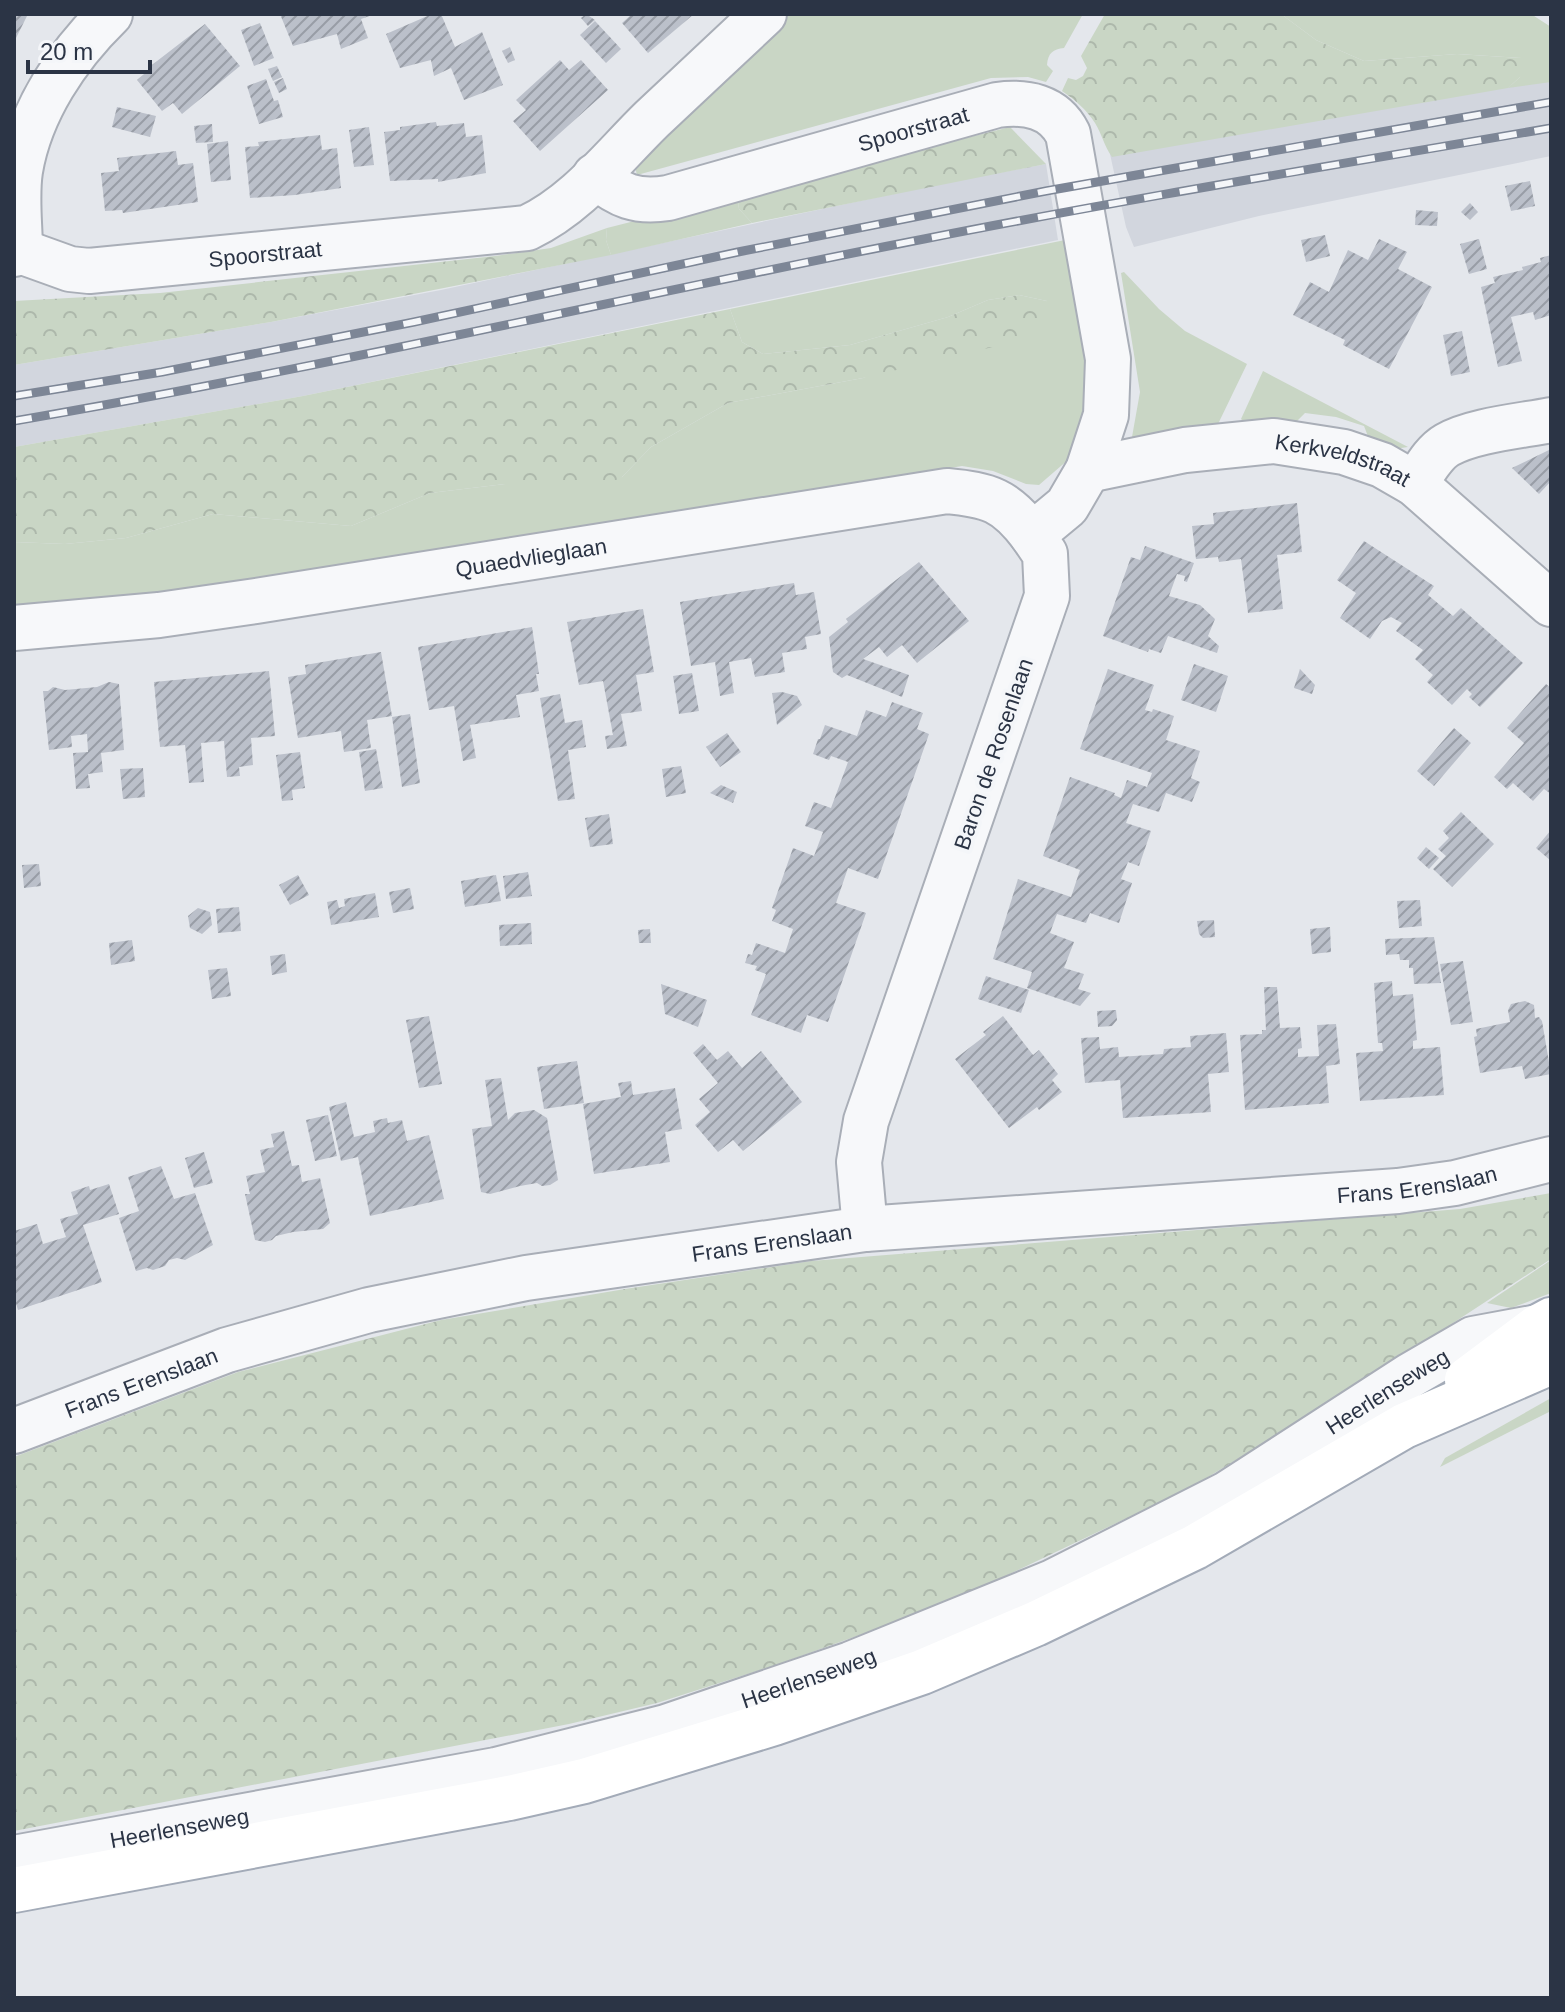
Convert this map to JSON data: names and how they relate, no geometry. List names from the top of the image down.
{
  "streets": {
    "main road": ["Heerlenseweg"],
    "street": [
      "Spoorstraat",
      "Kerkveldstraat",
      "Quaedvlieglaan",
      "Baron de Rosenlaan",
      "Frans Erenslaan"
    ]
  },
  "crossings": [
    ["Spoorstraat", "Kerkveldstraat"],
    ["Quaedvlieglaan", "Baron de Rosenlaan"],
    ["Baron de Rosenlaan", "Frans Erenslaan"]
  ],
  "scale_bar": "20 m"
}
